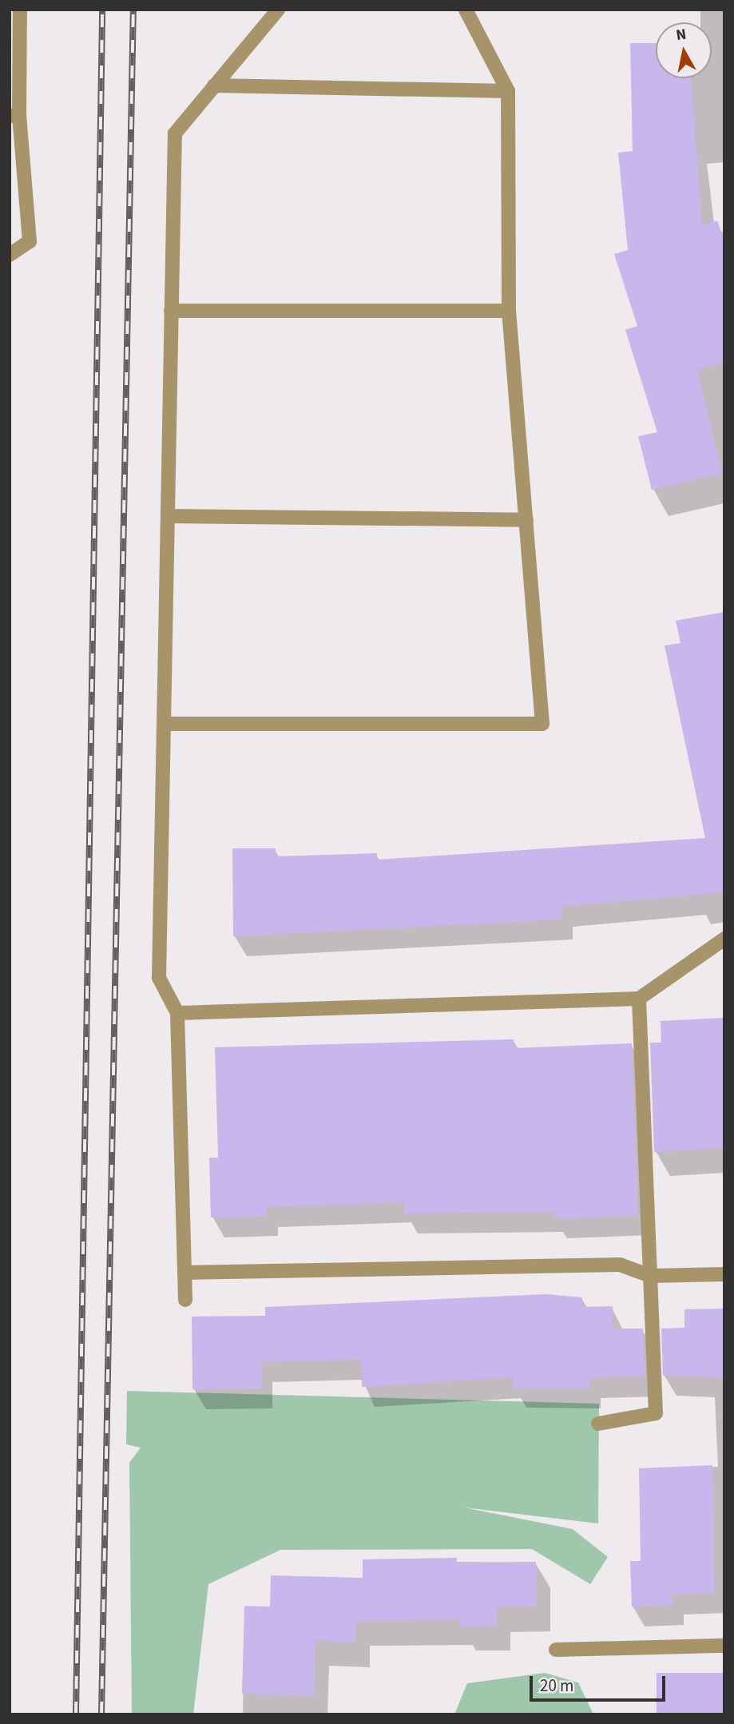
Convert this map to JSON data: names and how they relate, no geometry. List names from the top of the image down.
{
  "scale_bar": "20 m",
  "north": "top"
}
